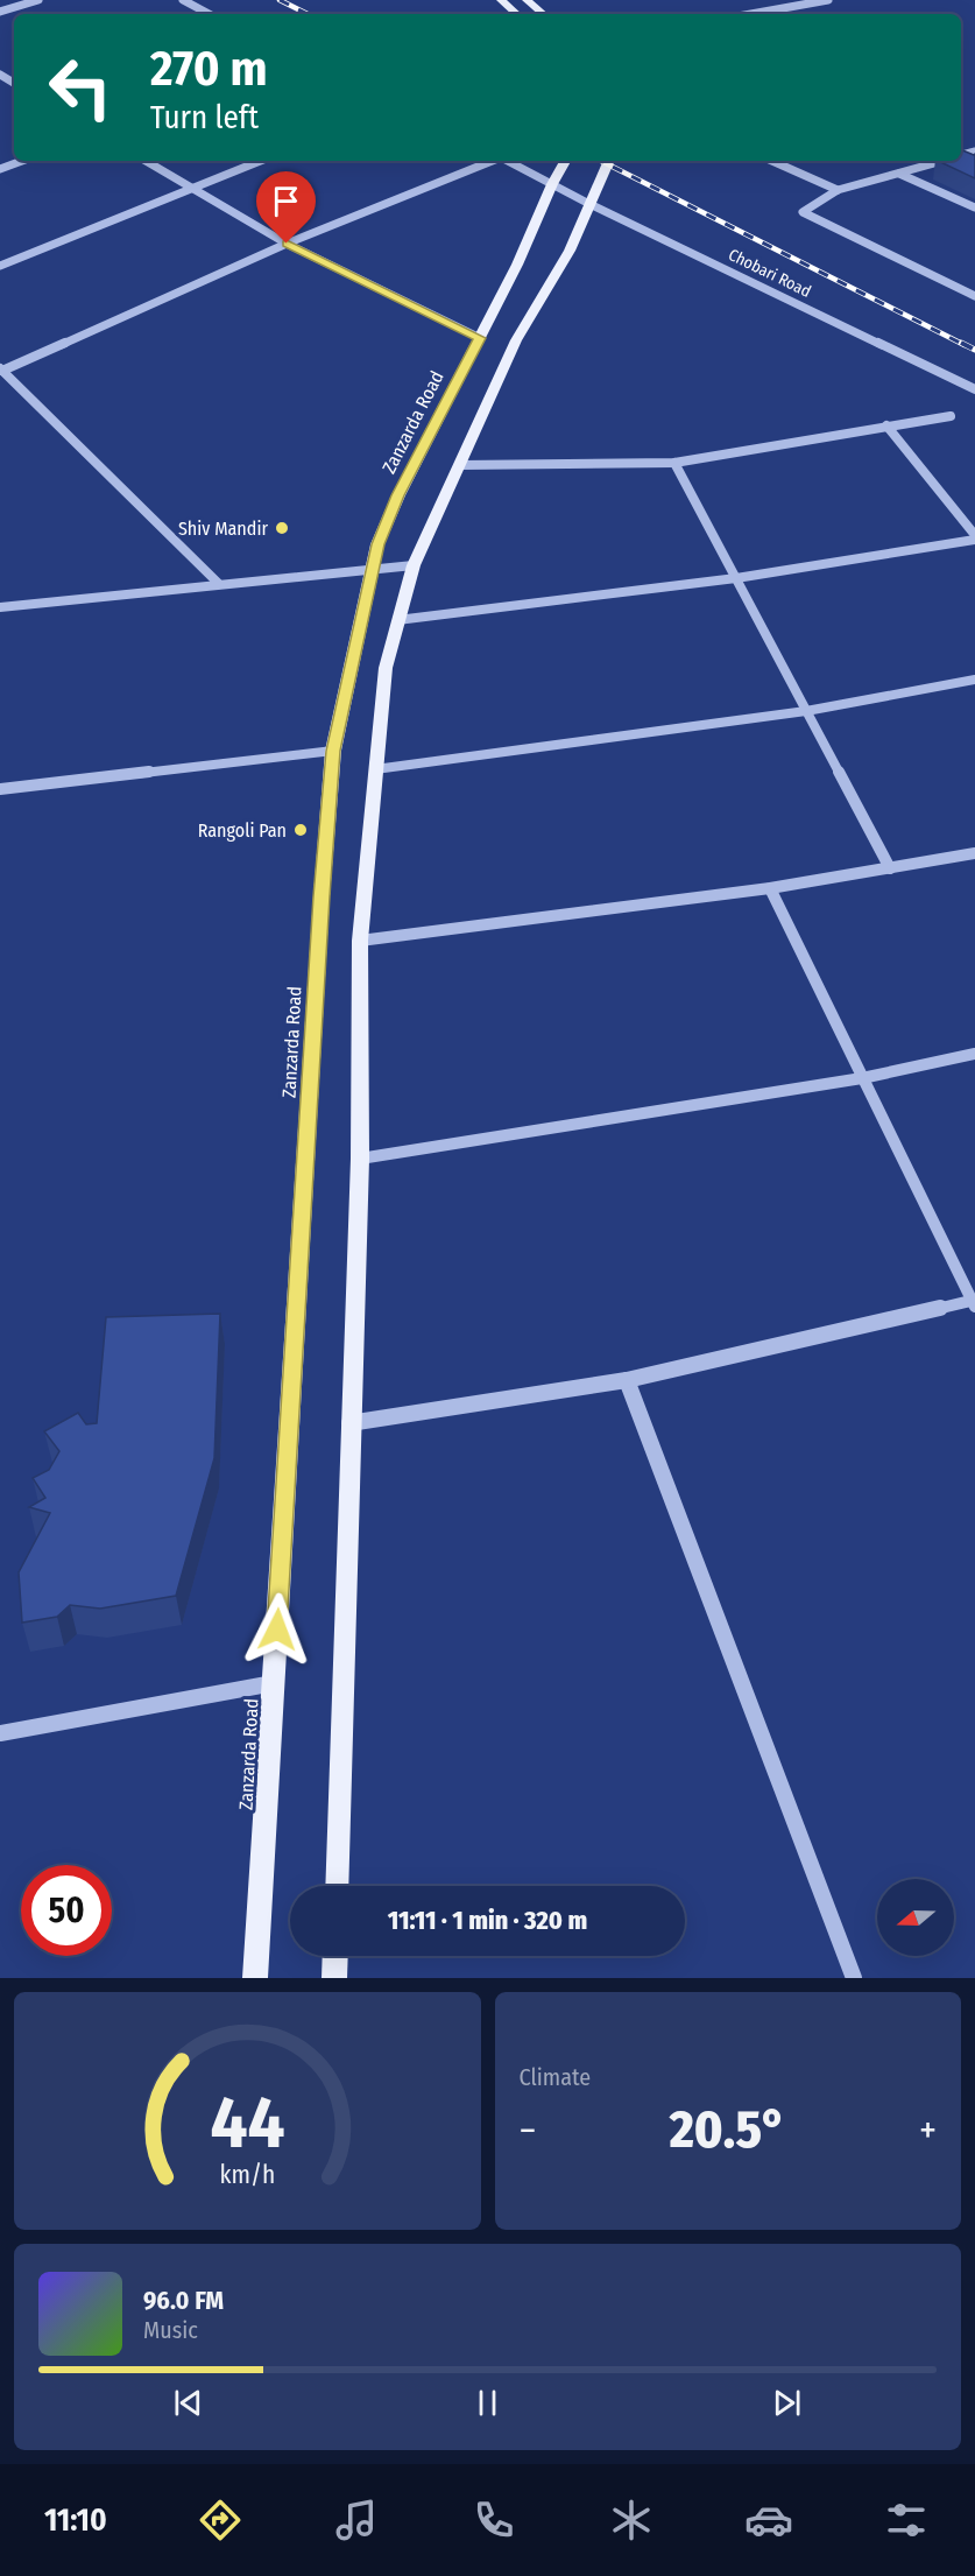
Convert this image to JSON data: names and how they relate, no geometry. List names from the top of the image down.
{
  "streets": {
    "main road": ["Zanzarda Road"],
    "street": ["Chobari Road"]
  },
  "crossings": [
    ["Chobari Road", "Zanzarda Road"]
  ],
  "places": ["Shiv Mandir", "Rangoli Pan"],
  "north": "left",
  "page": {
    "turn": ["270 m", "Turn left"],
    "limit": "50",
    "trip": "11:11 · 1 min · 320 m",
    "tile": "Climate",
    "heat": ["−", "20.5°", "+"],
    "song": ["96.0 FM", "Music"],
    "tabs": "11:10",
    "gauge": ["44", "km/h"]
  }
}
